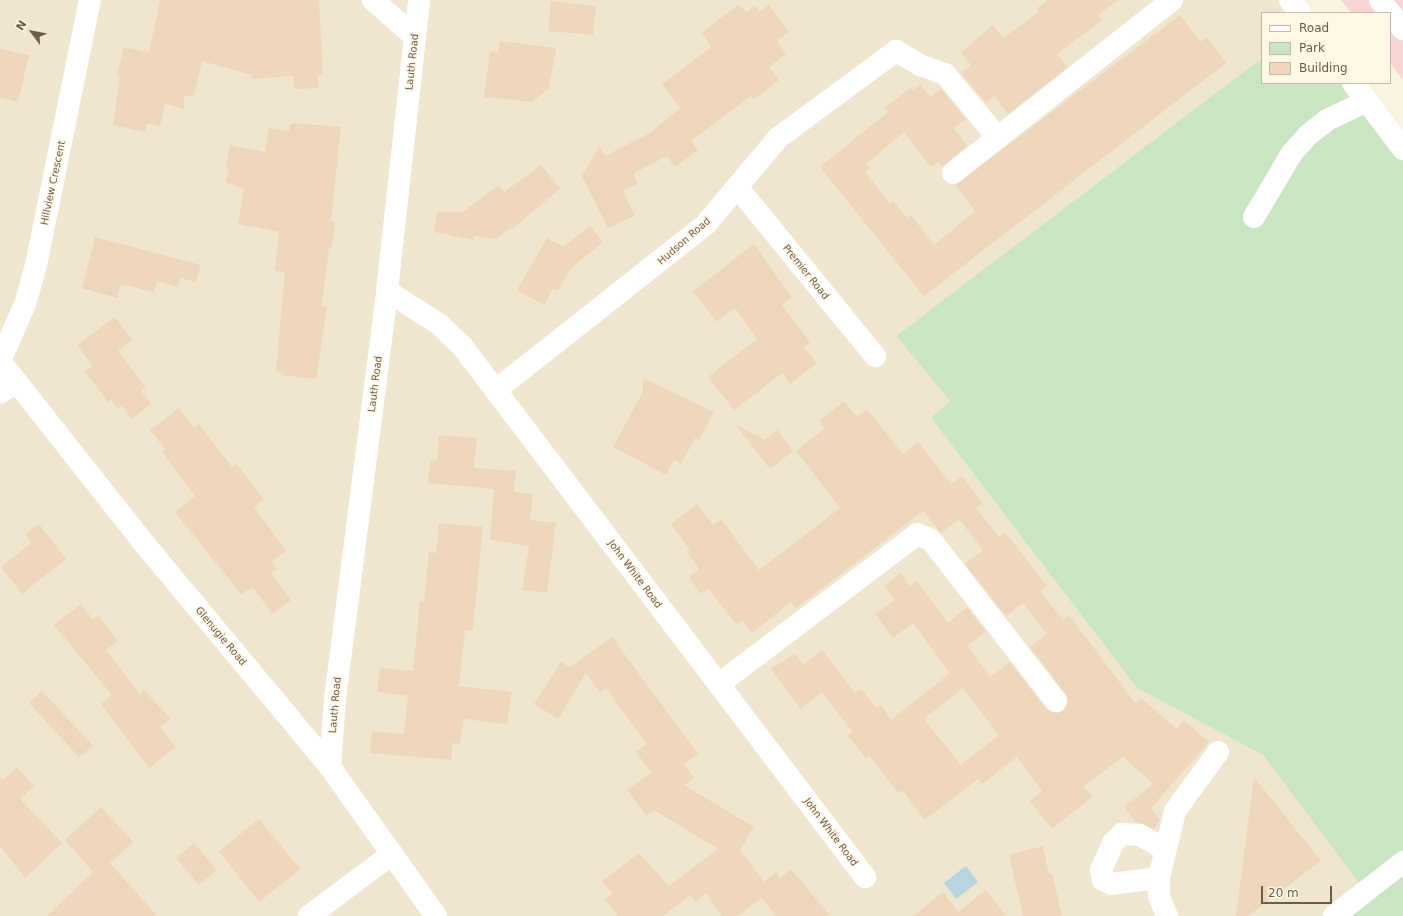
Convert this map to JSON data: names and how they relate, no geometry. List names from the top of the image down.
{
  "streets": {
    "street": [
      "Lauth Road",
      "Hillview Crescent",
      "Hudson Road",
      "Premier Road",
      "John White Road",
      "Glenugie Road"
    ]
  },
  "crossings": [
    ["Lauth Road", "John White Road"],
    ["Lauth Road", "Glenugie Road"],
    ["Hillview Crescent", "Glenugie Road"],
    ["Hudson Road", "Premier Road"],
    ["Hudson Road", "John White Road"]
  ],
  "legend": ["Road", "Park", "Building"],
  "scale_bar": "20 m",
  "north": "top left"
}
